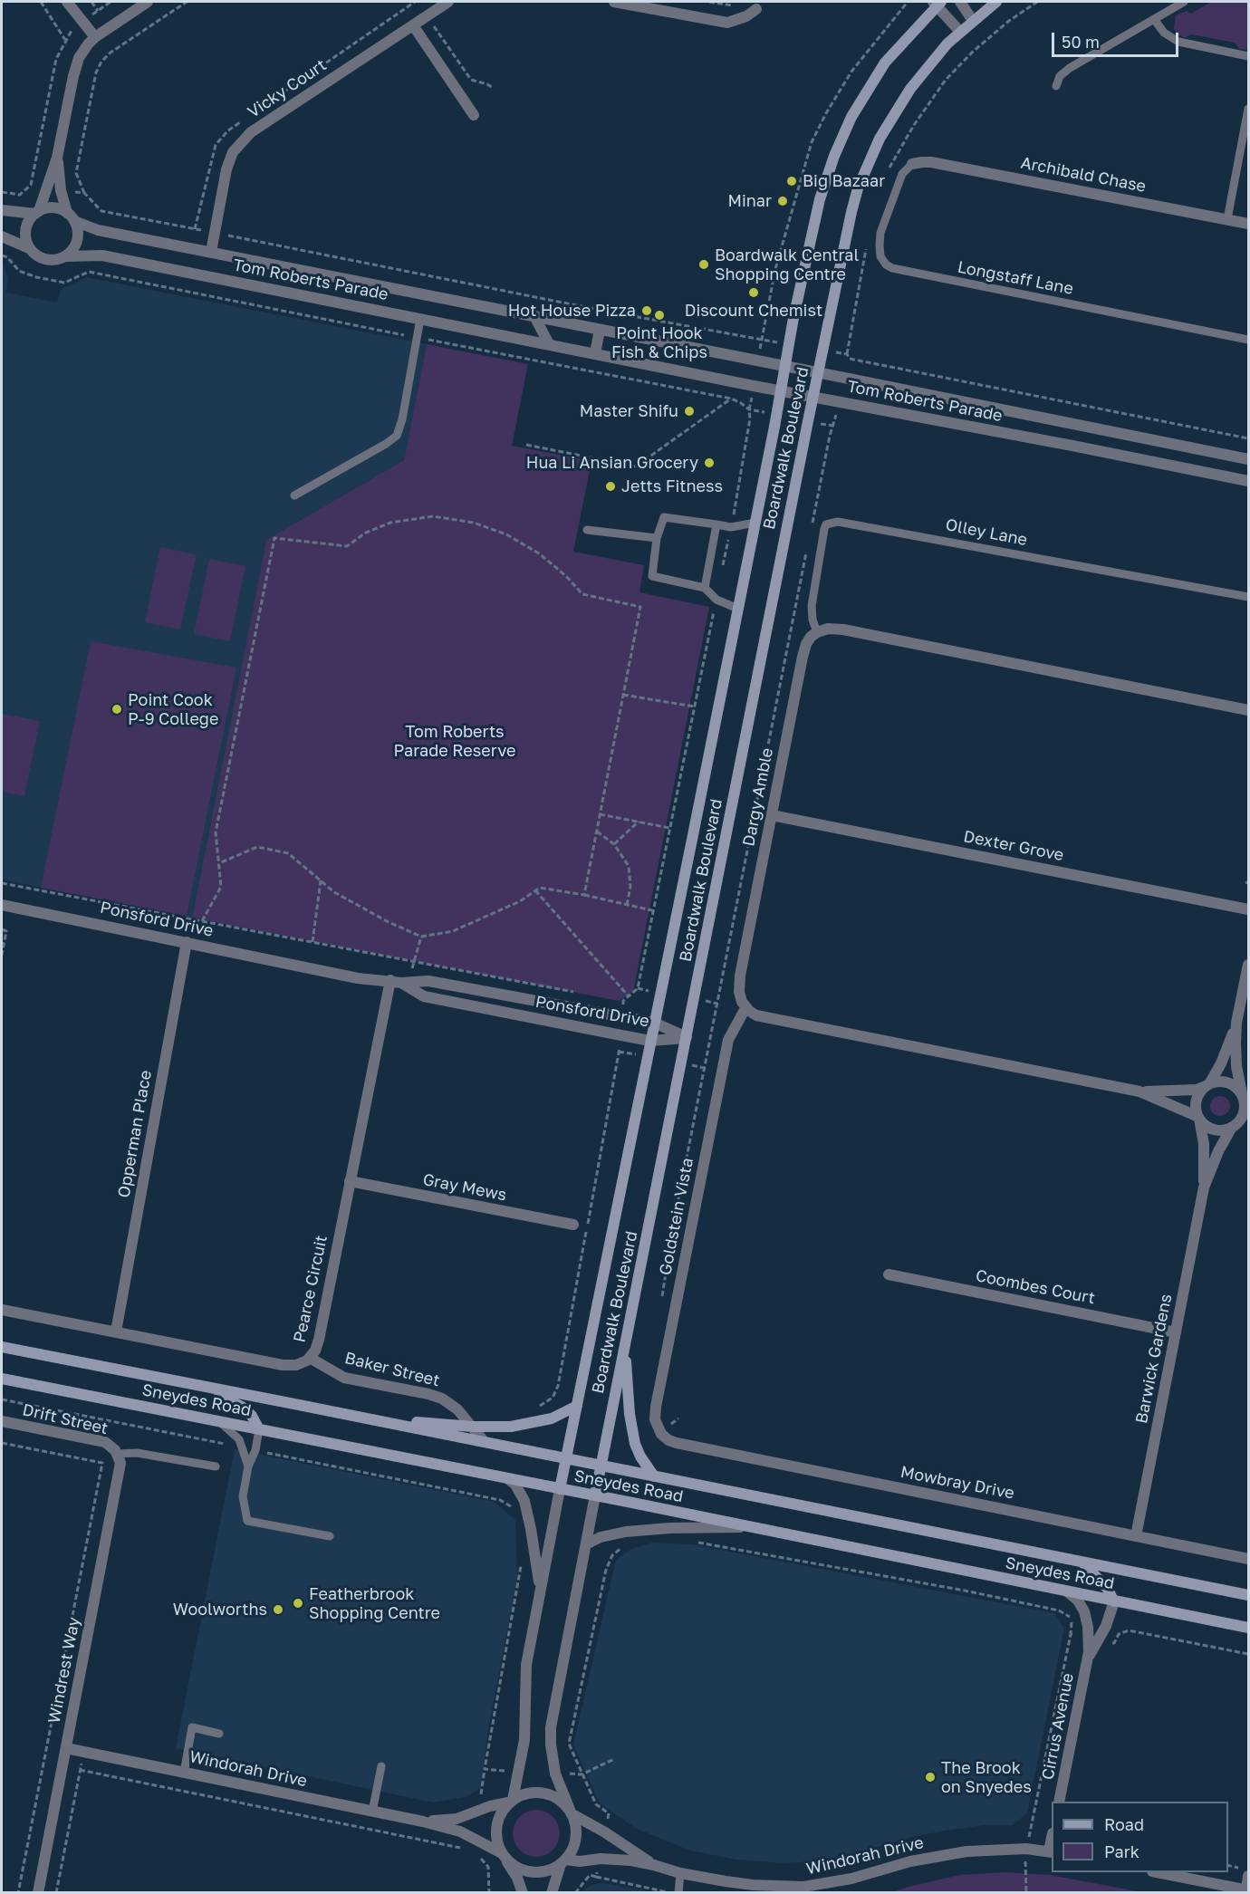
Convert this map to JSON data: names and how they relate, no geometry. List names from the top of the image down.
{
  "streets": {
    "main road": ["Boardwalk Boulevard", "Sneydes Road"],
    "street": [
      "Vicky Court",
      "Archibald Chase",
      "Tom Roberts Parade",
      "Dargy Amble",
      "Dexter Grove",
      "Ponsford Drive",
      "Opperman Place",
      "Gray Mews",
      "Goldstein Vista",
      "Coombes Court",
      "Pearce Circuit",
      "Barwick Gardens",
      "Baker Street",
      "Drift Street",
      "Mowbray Drive",
      "Windrest Way",
      "Cirrus Avenue",
      "Windorah Drive"
    ],
    "lane": ["Longstaff Lane", "Olley Lane"]
  },
  "crossings": [
    ["Vicky Court", "Tom Roberts Parade"],
    ["Archibald Chase", "Longstaff Lane"],
    ["Tom Roberts Parade", "Boardwalk Boulevard"],
    ["Boardwalk Boulevard", "Ponsford Drive"],
    ["Boardwalk Boulevard", "Sneydes Road"],
    ["Boardwalk Boulevard", "Windorah Drive"],
    ["Olley Lane", "Dargy Amble"],
    ["Dargy Amble", "Dexter Grove"],
    ["Dargy Amble", "Goldstein Vista"],
    ["Ponsford Drive", "Opperman Place"],
    ["Ponsford Drive", "Pearce Circuit"],
    ["Opperman Place", "Pearce Circuit"],
    ["Gray Mews", "Pearce Circuit"],
    ["Goldstein Vista", "Mowbray Drive"],
    ["Coombes Court", "Barwick Gardens"],
    ["Pearce Circuit", "Baker Street"],
    ["Barwick Gardens", "Mowbray Drive"],
    ["Baker Street", "Sneydes Road"],
    ["Sneydes Road", "Cirrus Avenue"],
    ["Drift Street", "Windrest Way"],
    ["Windrest Way", "Windorah Drive"]
  ],
  "parks": ["Tom Roberts Parade Reserve"],
  "places": [
    "Big Bazaar",
    "Minar",
    "Boardwalk Central Shopping Centre",
    "Discount Chemist",
    "Hot House Pizza",
    "Point Hook Fish & Chips",
    "Master Shifu",
    "Hua Li Ansian Grocery",
    "Jetts Fitness",
    "Point Cook P-9 College",
    "Featherbrook Shopping Centre",
    "Woolworths",
    "The Brook on Snyedes"
  ],
  "legend": ["Road", "Park"],
  "scale_bar": "50 m"
}
